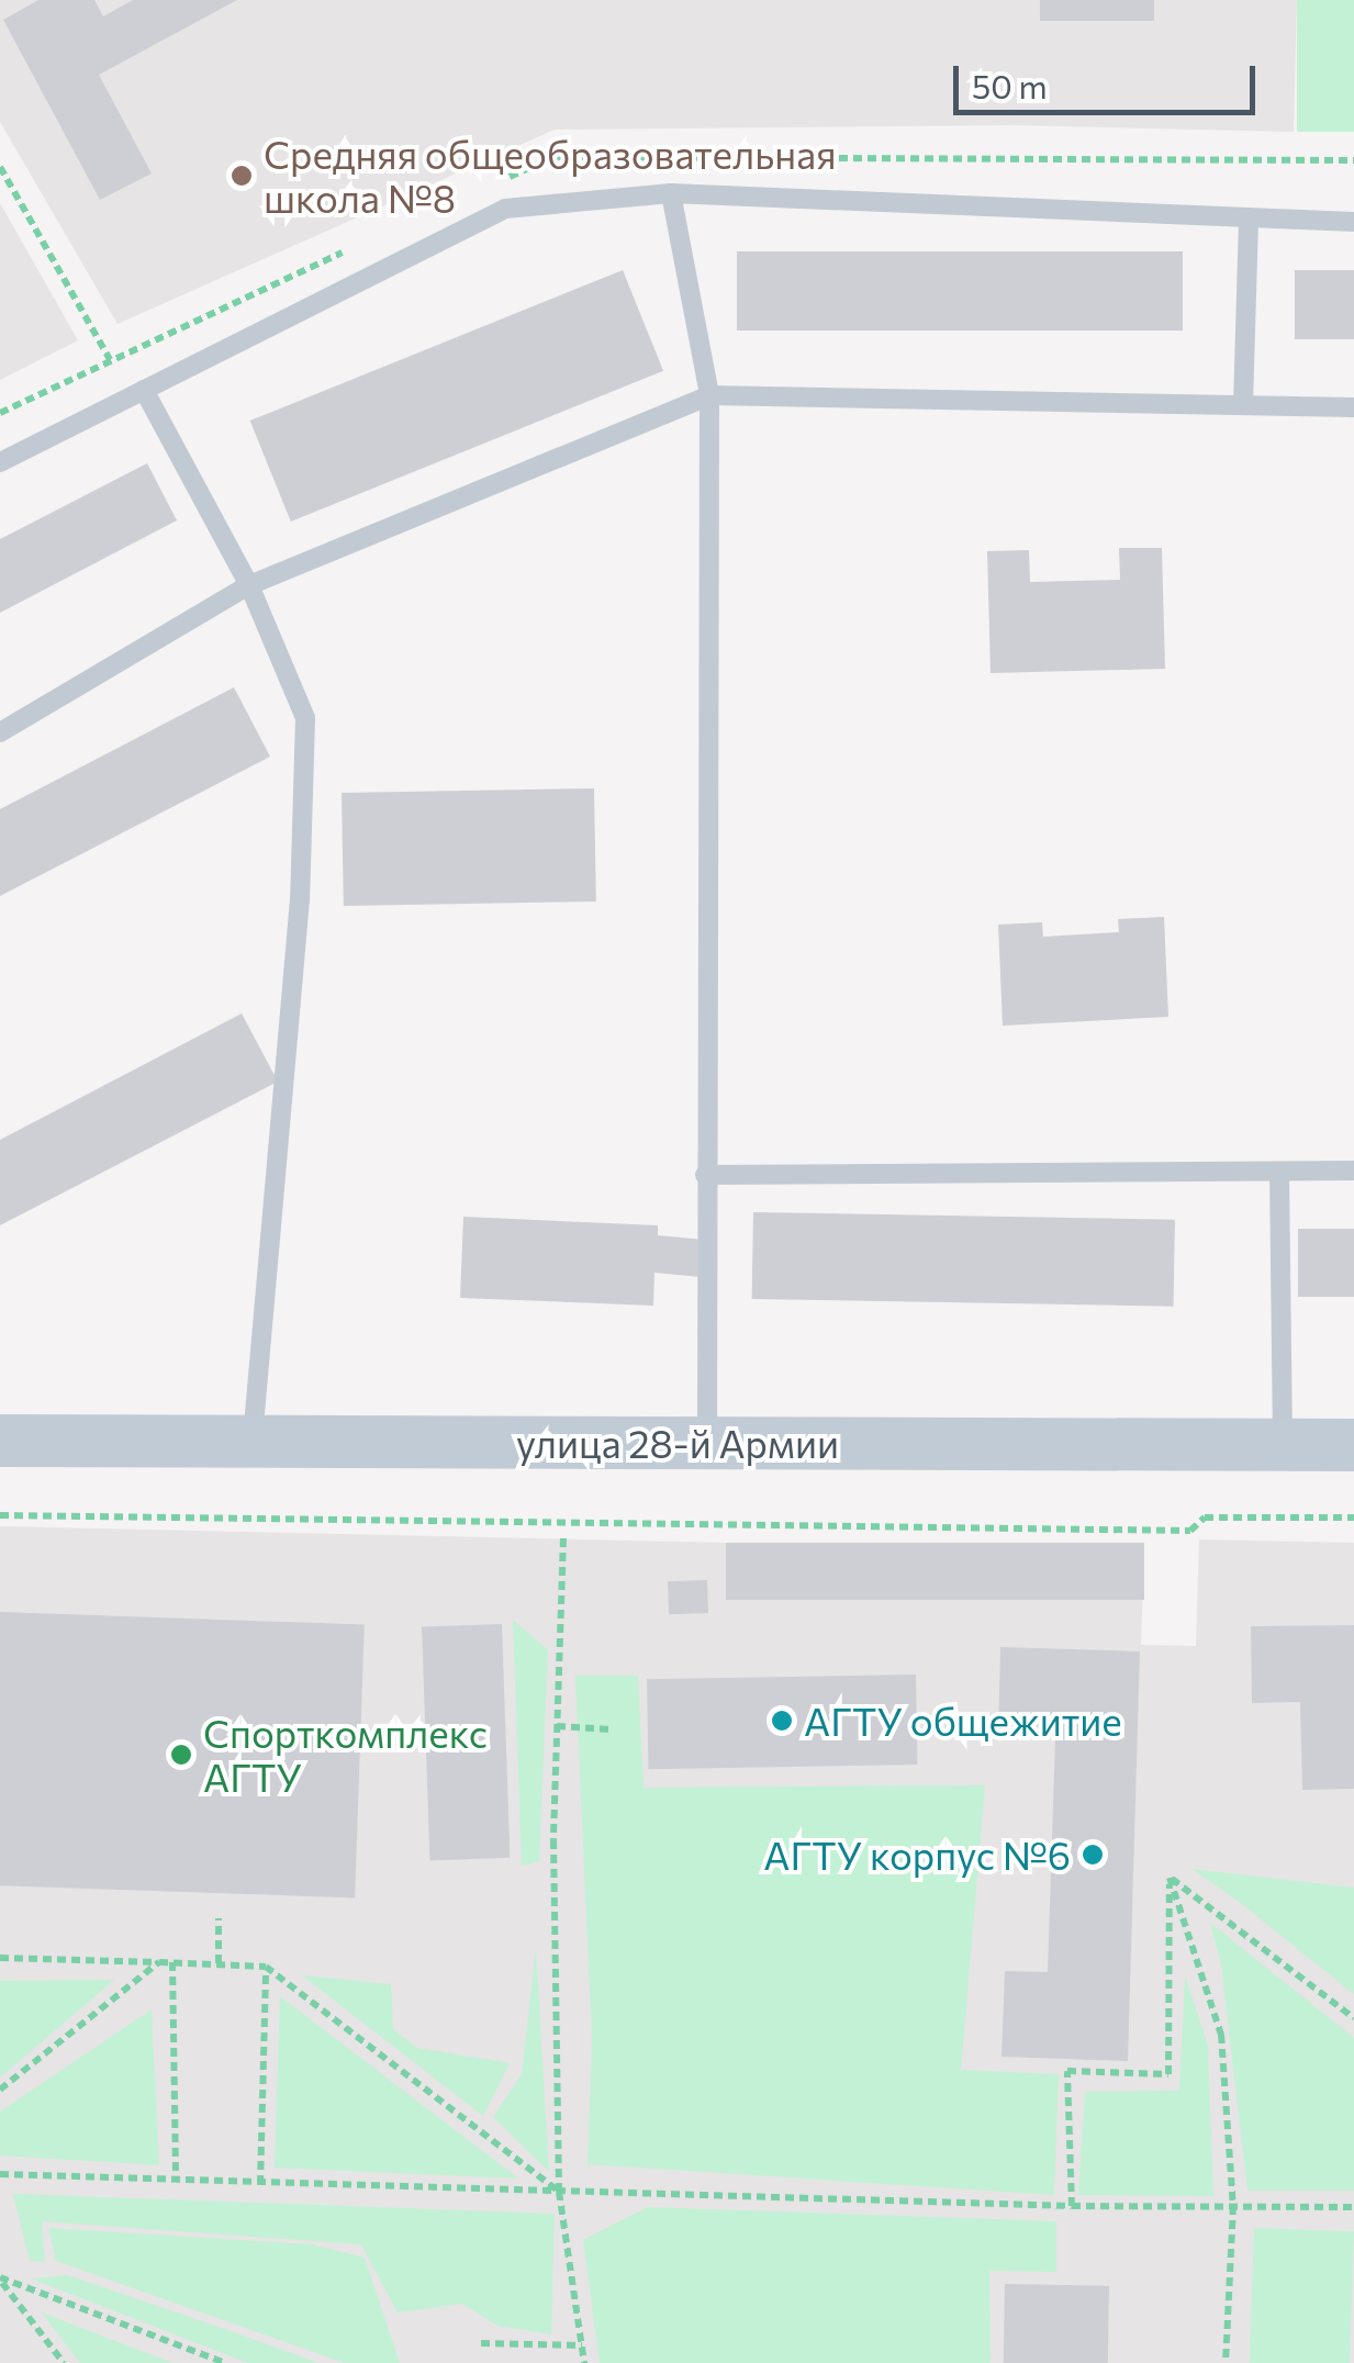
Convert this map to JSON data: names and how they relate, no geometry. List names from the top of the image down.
{
  "streets": {
    "main road": ["улица 28-й Армии"]
  },
  "places": [
    "Средняя общеобразовательная школа №8",
    "АГТУ общежитие",
    "Спорткомплекс АГТУ",
    "АГТУ корпус №6"
  ],
  "scale_bar": "50 m"
}
